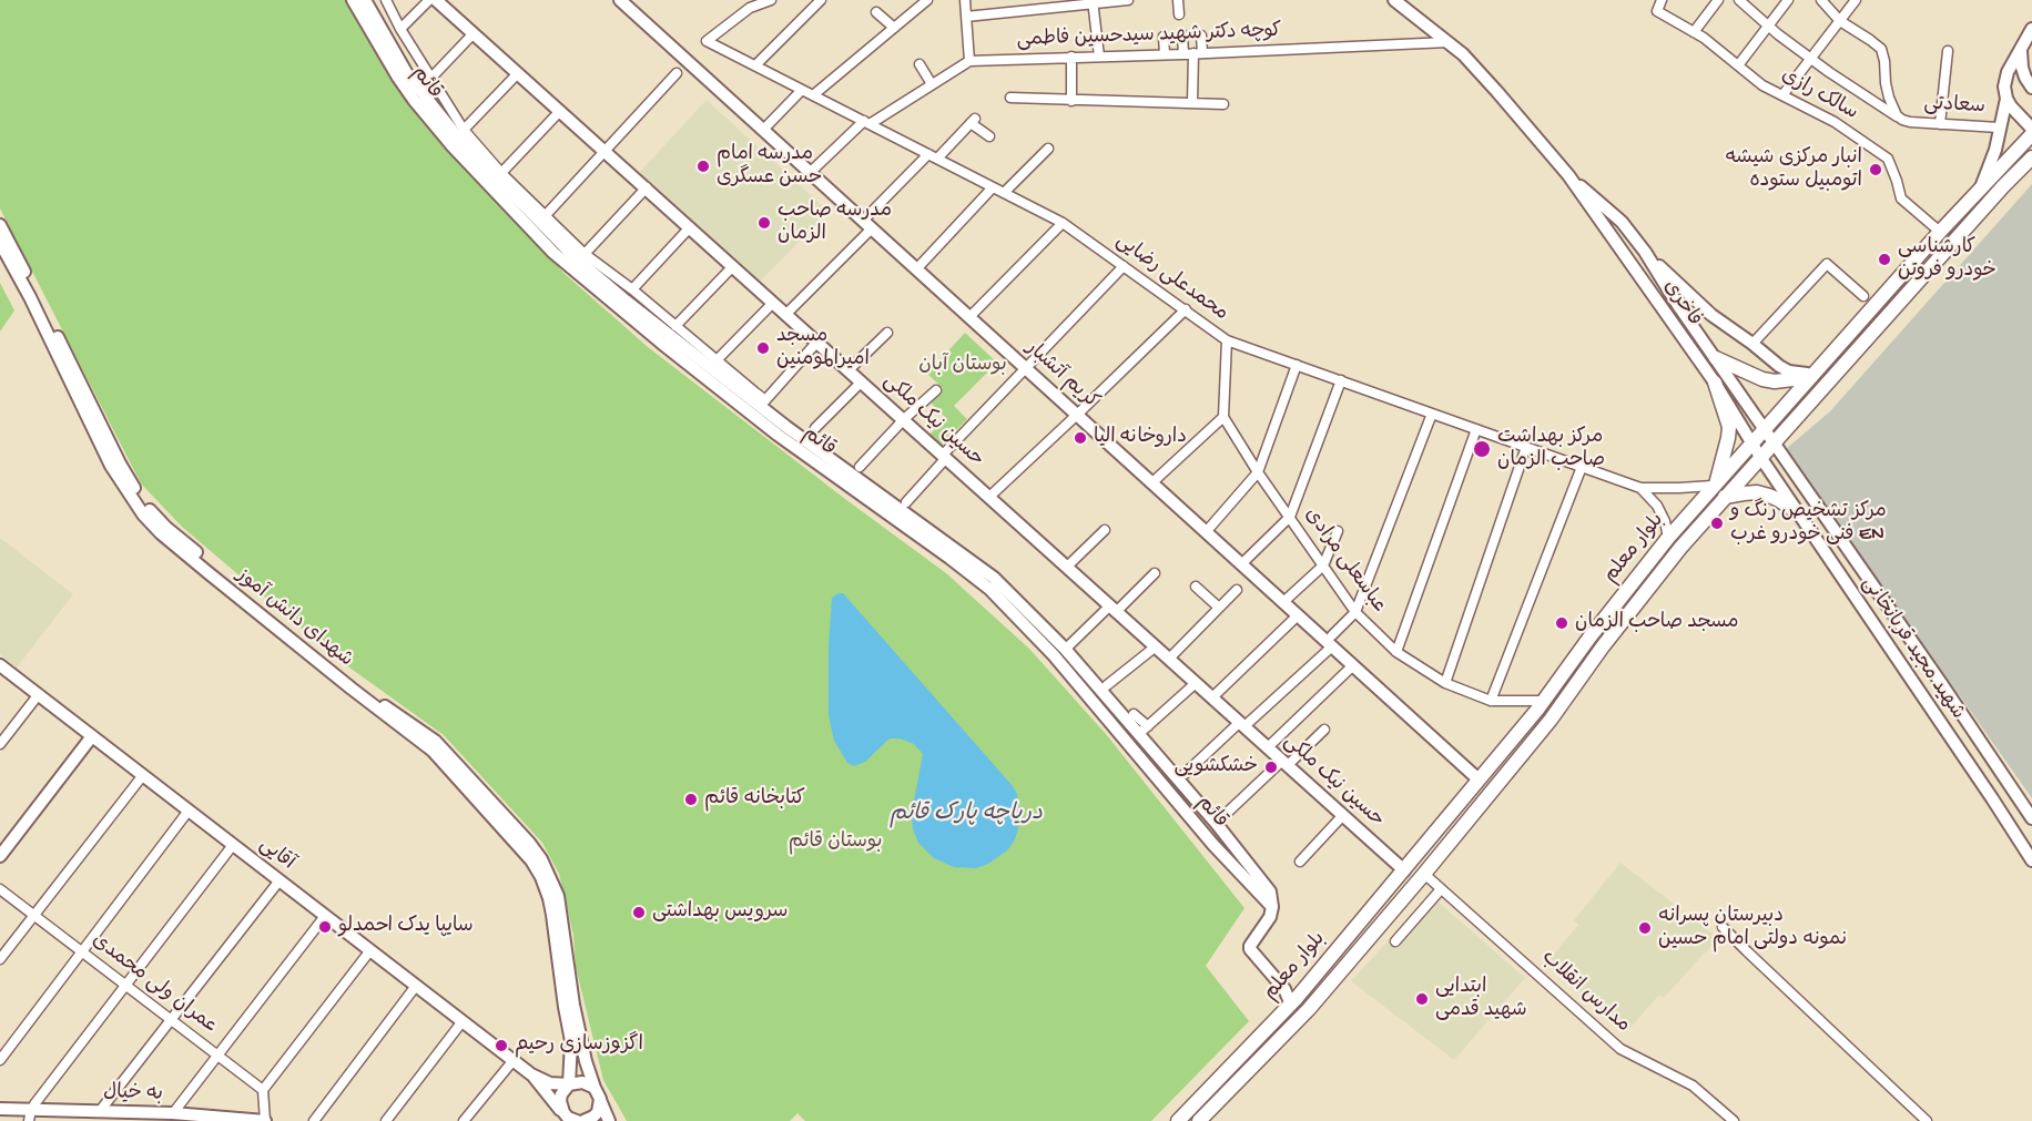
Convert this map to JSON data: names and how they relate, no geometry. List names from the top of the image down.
{
  "streets": {
    "main road": [
      "قائم",
      "فاخری",
      "کریم آتشبار",
      "حسین نیک ملکی",
      "بلوار معلم",
      "شهدای دانش آموز",
      "شهید مجید قربانخانی",
      "آقایی",
      "به خیال"
    ],
    "street": [
      "کوچه دکتر شهید سیدحسین فاطمی",
      "سالک رازی",
      "سعادتی",
      "محمدعلی رضایی",
      "عباسعلی مرادی",
      "عمران ولی محمدی",
      "مدارس انقلاب"
    ]
  },
  "crossings": [
    ["کوچه دکتر شهید سیدحسین فاطمی", "محمدعلی رضایی"],
    ["کوچه دکتر شهید سیدحسین فاطمی", "فاخری"],
    ["سالک رازی", "بلوار معلم"],
    ["فاخری", "بلوار معلم"],
    ["فاخری", "شهید مجید قربانخانی"],
    ["کریم آتشبار", "بلوار معلم"],
    ["حسین نیک ملکی", "بلوار معلم"],
    ["بلوار معلم", "عباسعلی مرادی"],
    ["بلوار معلم", "شهید مجید قربانخانی"],
    ["بلوار معلم", "مدارس انقلاب"]
  ],
  "water": ["دریاچه پارک قائم"],
  "parks": ["بوستان آبان", "بوستان قائم"],
  "places": [
    "مدرسه امام حسن عسگری",
    "انبار مرکزی شیشه اتومبیل ستوده",
    "مدرسه صاحب الزمان",
    "کارشناسی خودرو فروتن",
    "مسجد امیرالمومنین",
    "داروخانه الیا",
    "مرکز بهداشت صاحب الزمان",
    "مرکز تشخیص رنگ و فنی خودرو غرب EN",
    "مسجد صاحب الزمان",
    "خشکشویی",
    "کتابخانه قائم",
    "سرویس بهداشتی",
    "سایپا یدک احمدلو",
    "دبیرستان پسرانه نمونه دولتی امام حسین",
    "ابتدایی شهید قدمی",
    "اگزوزسازی رحیم"
  ]
}
